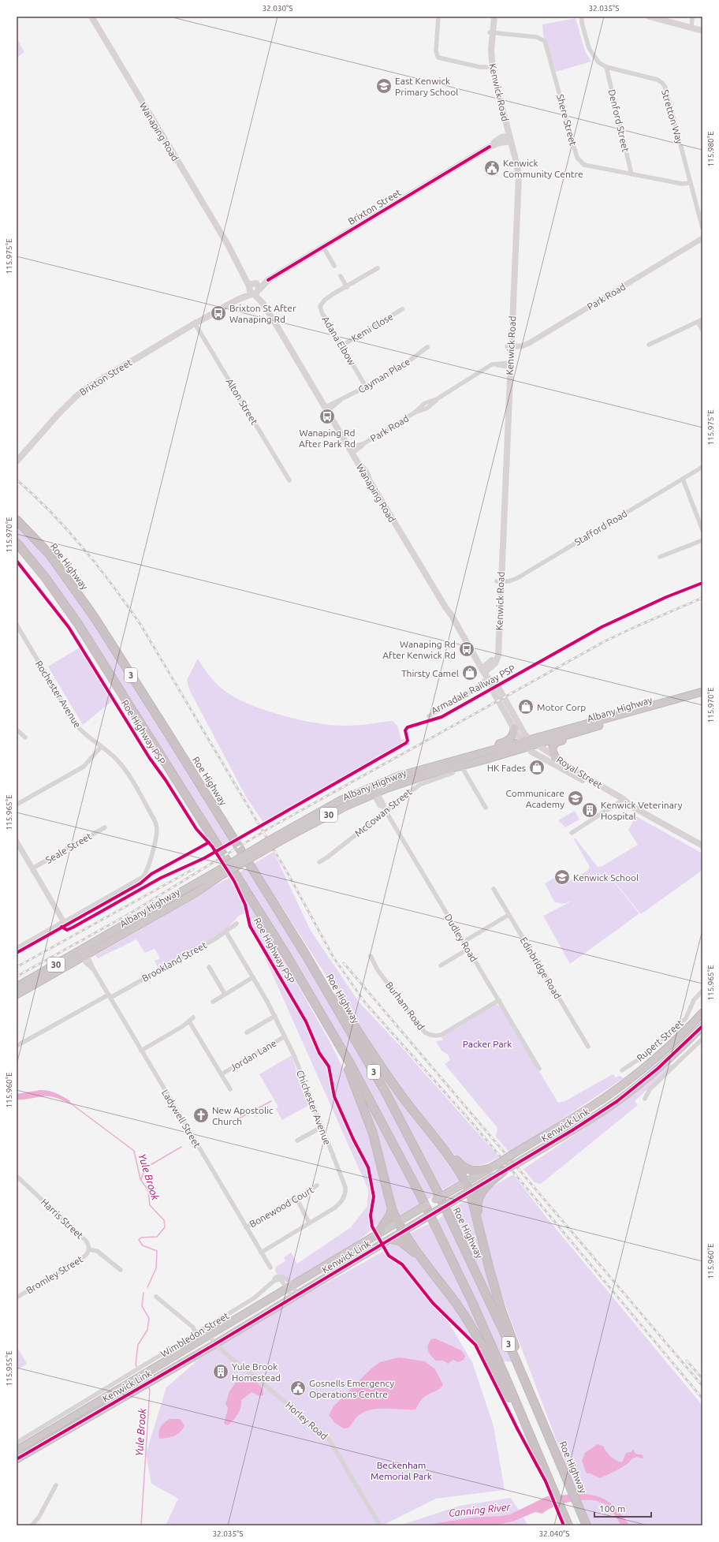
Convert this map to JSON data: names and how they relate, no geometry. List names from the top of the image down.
{
  "streets": {
    "highway": [
      "Roe Highway",
      "3",
      "Albany Highway",
      "30",
      "Kenwick Link"
    ],
    "main road": [
      "Kenwick Road",
      "Wanaping Road",
      "Brixton Street",
      "Royal Street"
    ],
    "street": [
      "Stretton Way",
      "Shere Street",
      "Denford Street",
      "Park Road",
      "Kemi Close",
      "Adana Elbow",
      "Cayman Place",
      "Alton Street",
      "Stafford Road",
      "Rochester Avenue",
      "McCowan Street",
      "Seale Street",
      "Dudley Road",
      "Brookland Street",
      "Edinbridge Road",
      "Burham Road",
      "Rupert Street",
      "Jordan Lane",
      "Chichester Avenue",
      "Ladywell Street",
      "Bonewood Court",
      "Harris Street",
      "Bromley Street",
      "Wimbledon Street",
      "Horley Road"
    ],
    "cycle path": ["Armadale Railway PSP", "Roe Highway PSP"]
  },
  "crossings": [
    ["Kenwick Road", "Shere Street"],
    ["Kenwick Road", "Wanaping Road"],
    ["Kenwick Road", "Brixton Street"],
    ["Kenwick Road", "Park Road"],
    ["Kenwick Road", "Stafford Road"],
    ["Stretton Way", "Shere Street"],
    ["Stretton Way", "Denford Street"],
    ["Shere Street", "Denford Street"],
    ["Wanaping Road", "Brixton Street"],
    ["Wanaping Road", "Park Road"],
    ["Wanaping Road", "Cayman Place"],
    ["Wanaping Road", "Albany Highway"],
    ["Wanaping Road", "Royal Street"],
    ["Brixton Street", "Alton Street"],
    ["Kemi Close", "Adana Elbow"],
    ["Adana Elbow", "Cayman Place"],
    ["Albany Highway", "Royal Street"],
    ["Albany Highway", "Dudley Road"],
    ["Albany Highway", "Ladywell Street"],
    ["McCowan Street", "Dudley Road"],
    ["Dudley Road", "Burham Road"],
    ["Brookland Street", "Chichester Avenue"],
    ["Brookland Street", "Ladywell Street"],
    ["Jordan Lane", "Chichester Avenue"],
    ["Chichester Avenue", "Ladywell Street"],
    ["Ladywell Street", "Bonewood Court"],
    ["Kenwick Link", "Wimbledon Street"],
    ["Kenwick Link", "Horley Road"],
    ["Harris Street", "Bromley Street"]
  ],
  "water": ["Yule Brook", "Canning River"],
  "parks": ["Packer Park", "Beckenham Memorial Park"],
  "places": {
    "school or university": ["East Kenwick Primary School", "Communicare Academy", "Kenwick School"],
    "public building": ["Kenwick Community Centre", "Gosnells Emergency Operations Centre"],
    "bus stop": ["Brixton St After Wanaping Rd", "Wanaping Rd After Park Rd", "Wanaping Rd After Kenwick Rd"],
    "shop": ["Thirsty Camel", "Motor Corp", "HK Fades"],
    "building": ["Kenwick Veterinary Hospital", "Yule Brook Homestead"],
    "church": ["New Apostolic Church"]
  },
  "scale_bar": "100 m",
  "coordinates": [
    "32.030°S",
    "32.035°S",
    "115.980°E",
    "115.975°E",
    "115.970°E",
    "115.965°E",
    "115.960°E",
    "115.955°E",
    "32.040°S"
  ]
}
